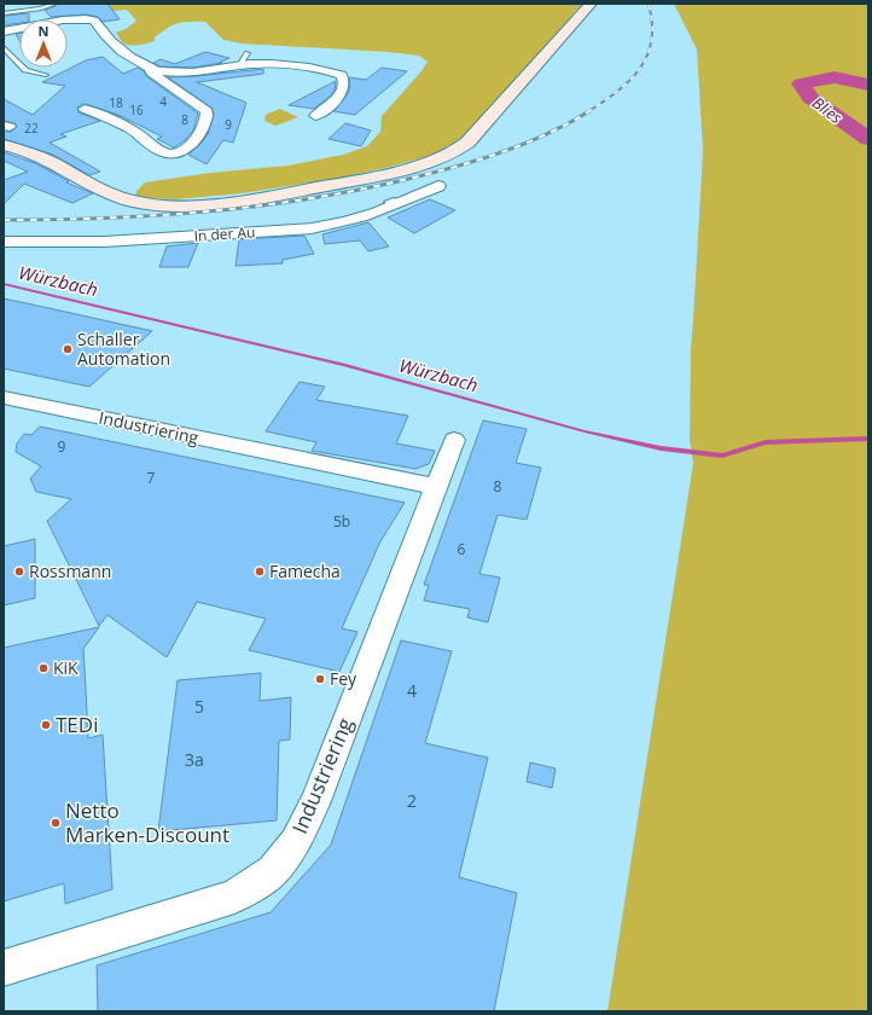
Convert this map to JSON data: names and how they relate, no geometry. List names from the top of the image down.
{
  "streets": {
    "street": ["In der Au", "Industriering"]
  },
  "water": ["Blies", "Würzbach"],
  "places": [
    "Schaller Automation",
    "Rossmann",
    "Famecha",
    "KiK",
    "Fey",
    "TEDi",
    "Netto Marken-Discount"
  ],
  "house_numbers": [
    "4",
    "18",
    "16",
    "8",
    "9",
    "22",
    "9",
    "7",
    "8",
    "5b",
    "6",
    "4",
    "5",
    "3a",
    "2"
  ],
  "north": "top"
}
